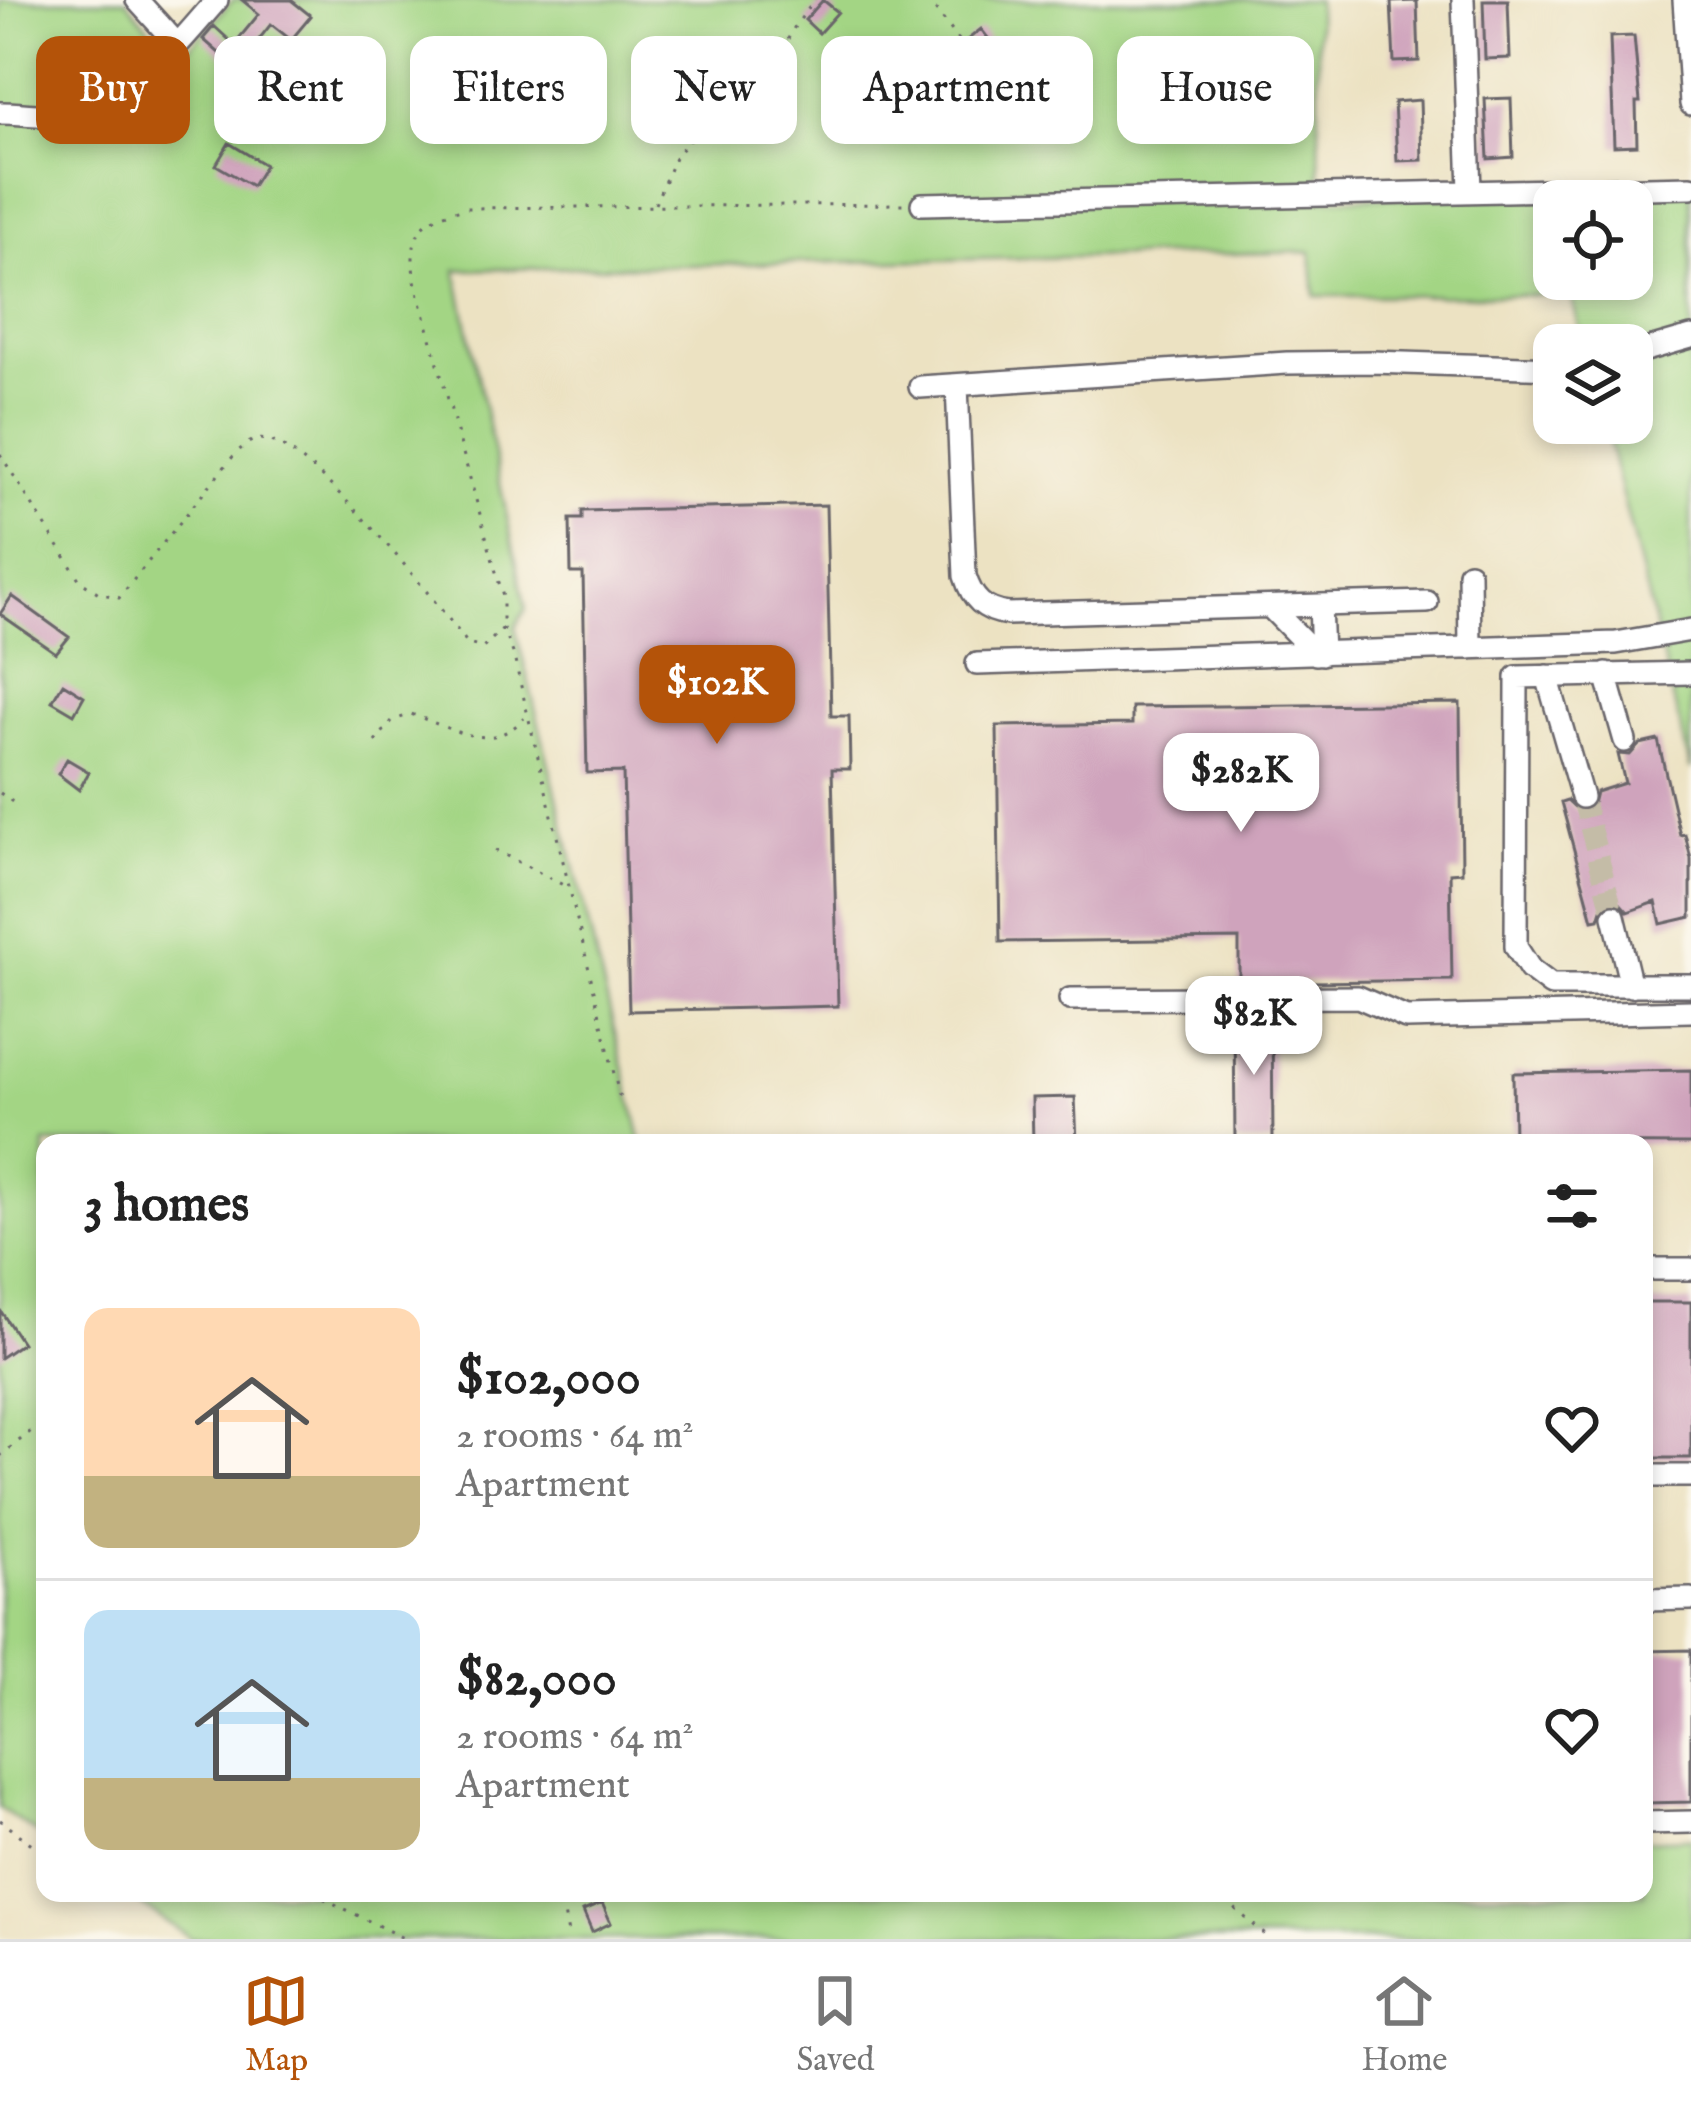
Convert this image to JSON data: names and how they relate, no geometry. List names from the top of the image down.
{
  "page": {
    "chip": [
      "Buy",
      "Rent",
      "Filters",
      "New",
      "Apartment",
      "House"
    ],
    "price": ["$102K", "$282K", "$82K"],
    "heading": "3 homes",
    "list": [
      {
        "name": "$102,000",
        "note": "2 rooms · 64 m² · Apartment"
      },
      {
        "name": "$82,000",
        "note": "2 rooms · 64 m² · Apartment"
      }
    ],
    "tabs": ["Map", "Saved", "Home"]
  }
}
